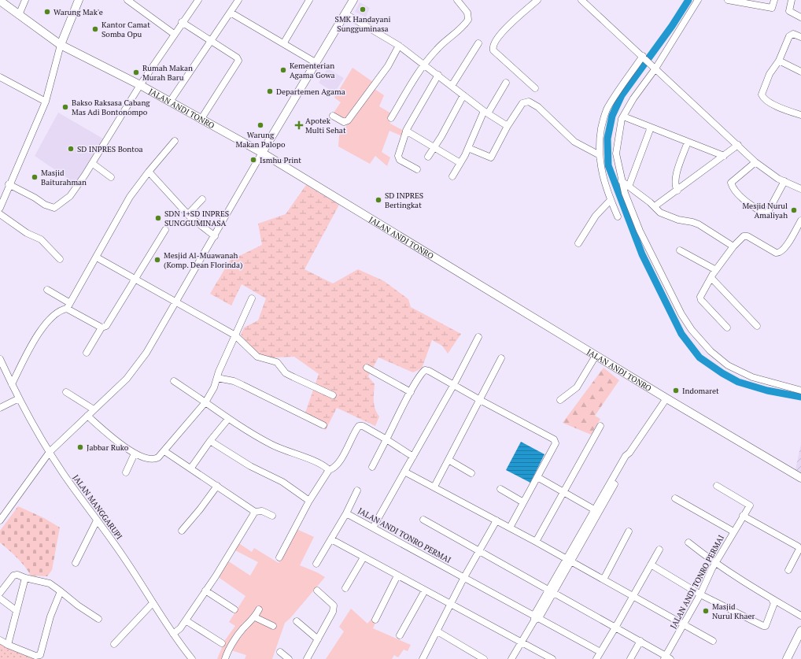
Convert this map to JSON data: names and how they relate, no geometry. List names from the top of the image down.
{
  "streets": {
    "street": ["JALAN ANDI TONRO", "JALAN MANGGARUPI", "JALAN ANDI TONRO PERMAI"]
  },
  "places": {
    "other": [
      "SMK Handayani Sungguminasa",
      "Warung Mak'e",
      "Kantor Camat Somba Opu",
      "Kementerian Agama Gowa",
      "Rumah Makan Murah Baru",
      "Departemen Agama",
      "Bakso Raksasa Cabang Mas Adi Bontonompo",
      "Warung Makan Palopo",
      "SD INPRES Bontoa",
      "Ismhu Print",
      "Masjid Baiturahman",
      "SD INPRES Bertingkat",
      "Mesjid Nurul Amaliyah",
      "SDN 1+SD INPRES SUNGGUMINASA",
      "Mesjid Al-Muawanah (Komp. Dean Florinda)",
      "Indomaret",
      "Jabbar Ruko",
      "Masjid Nurul Khaer"
    ],
    "health": ["Apotek Multi Sehat"]
  }
}
